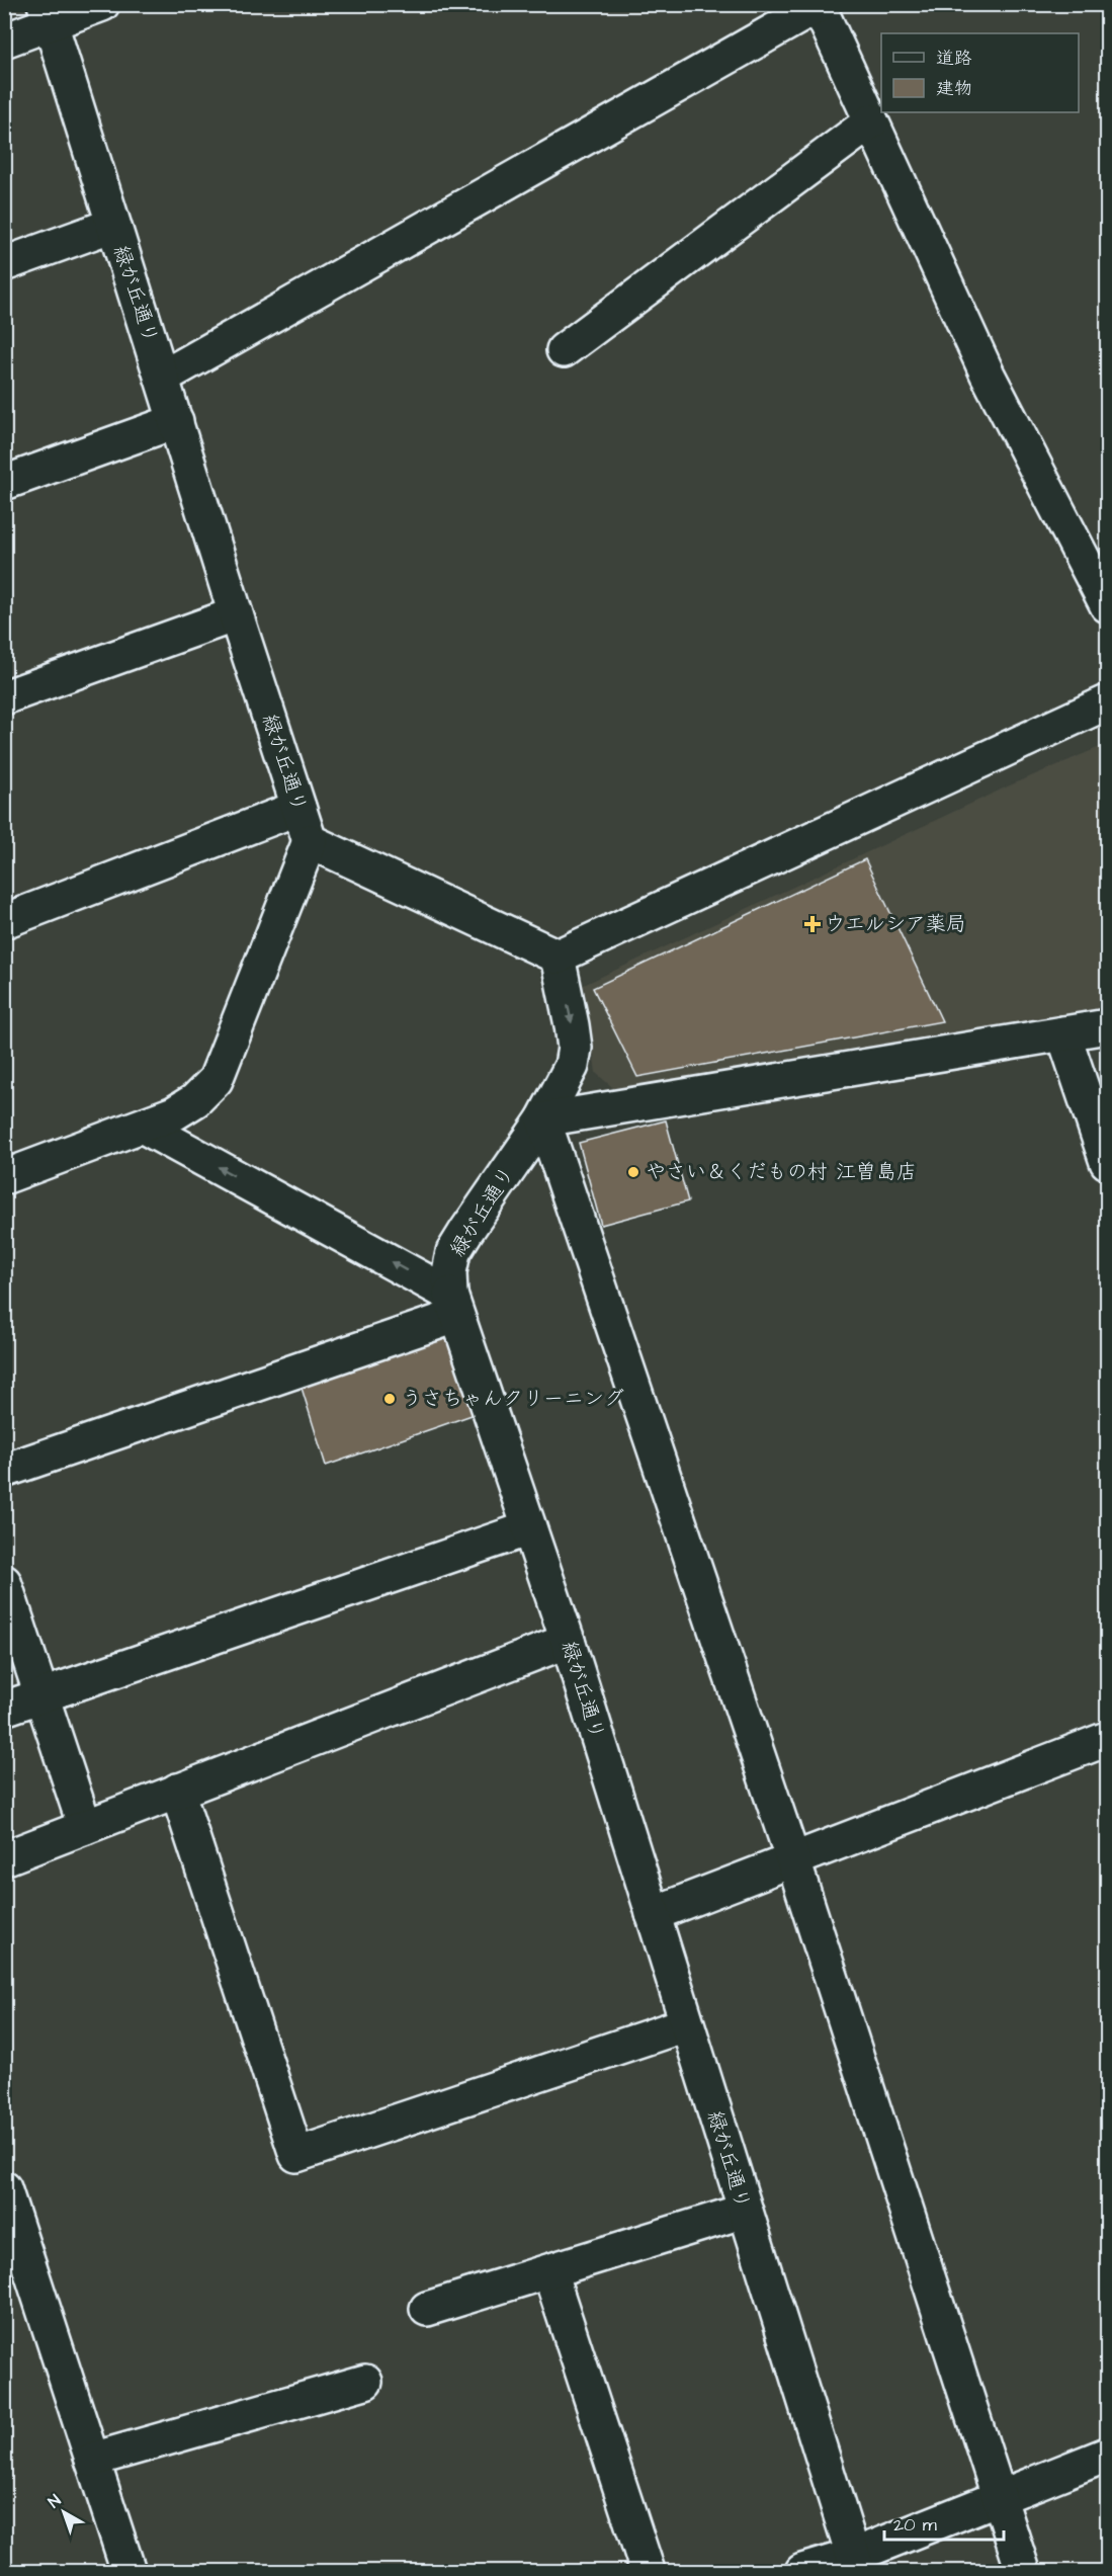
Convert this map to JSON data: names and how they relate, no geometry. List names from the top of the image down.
{
  "streets": {
    "street": ["緑が丘通り"]
  },
  "places": {
    "health": ["ウエルシア薬局"],
    "other": ["やさい＆くだもの村 江曽島店", "うさちゃんクリーニング"]
  },
  "legend": ["道路", "建物"],
  "scale_bar": "20 m",
  "north": "top left"
}
